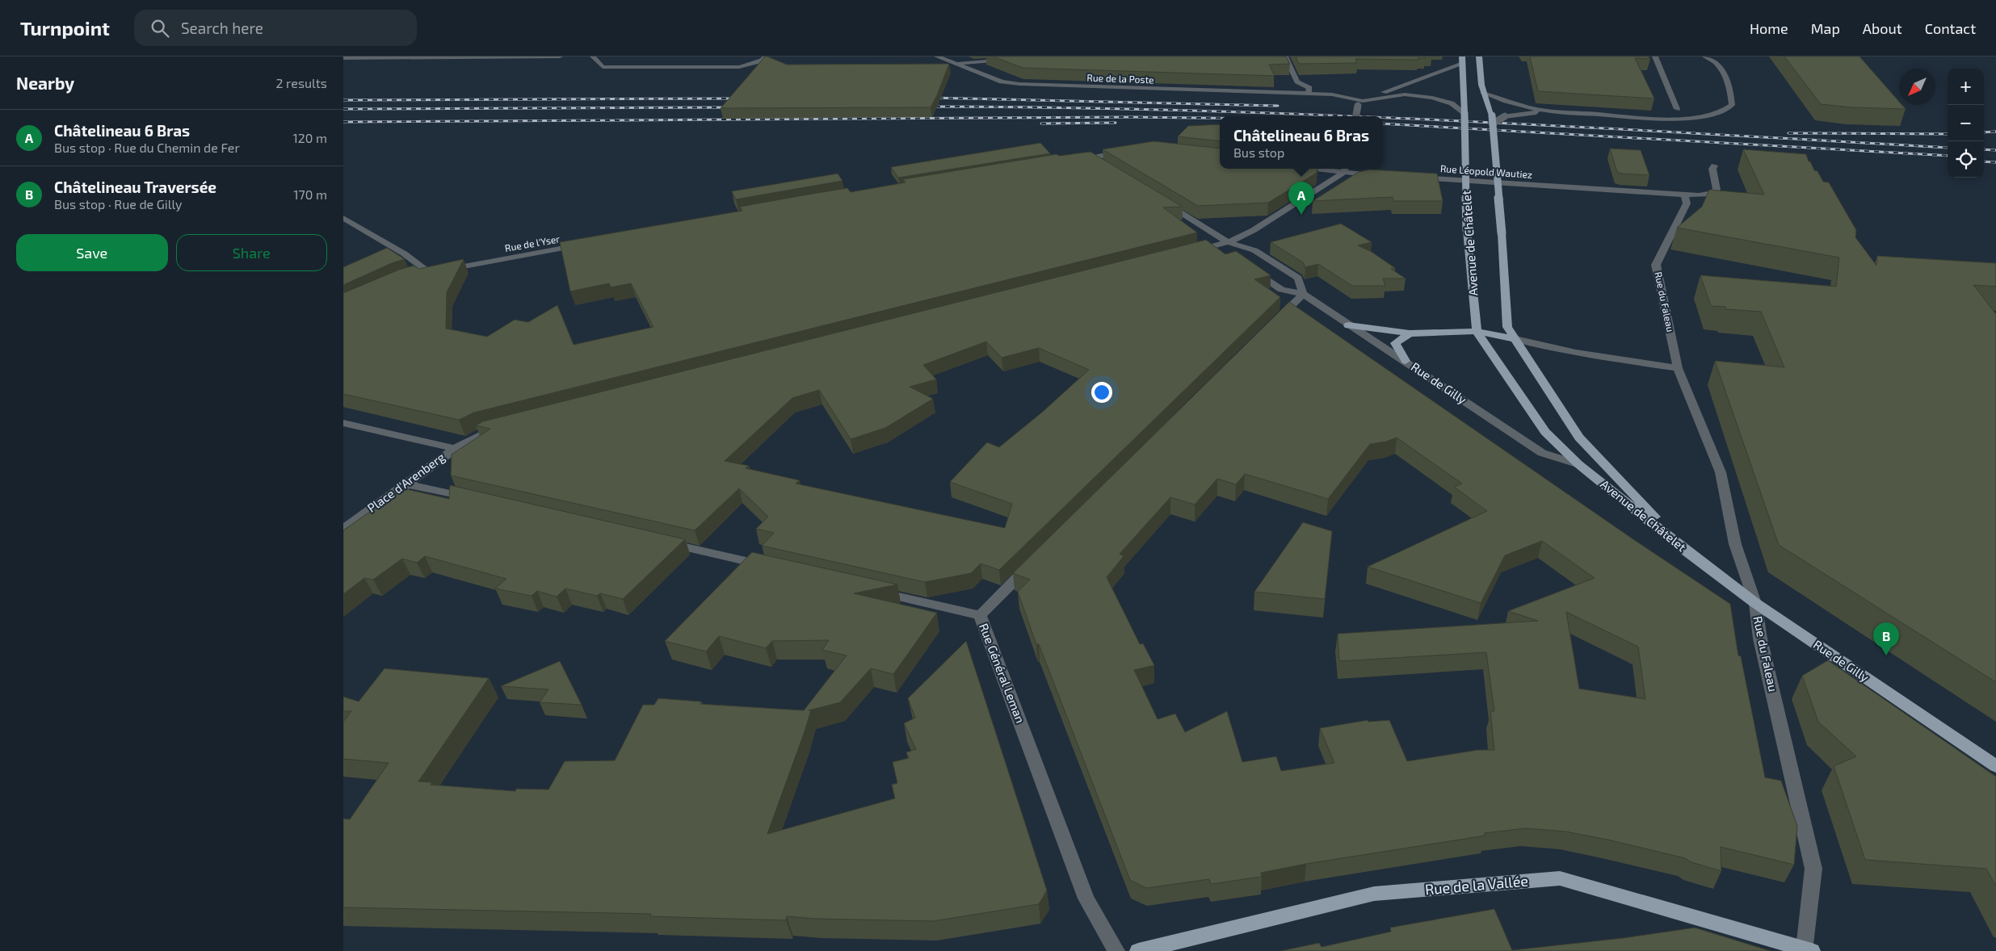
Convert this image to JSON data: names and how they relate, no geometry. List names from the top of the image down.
{
  "streets": {
    "main road": ["Avenue de Châtelet", "Rue de Gilly", "Rue de la Vallée"],
    "street": [
      "Rue de la Poste",
      "Rue Léopold Wautiez",
      "Rue de l'Yser",
      "Rue du Faleau",
      "Place d'Arenberg",
      "Rue Général Leman"
    ]
  },
  "crossings": [
    ["Rue Léopold Wautiez", "Rue du Faleau"],
    ["Avenue de Châtelet", "Rue de Gilly"],
    ["Rue du Faleau", "Rue de Gilly"],
    ["Rue du Faleau", "Rue de la Vallée"]
  ],
  "north": "bottom left",
  "page": {
    "header": "Turnpoint",
    "search": "Search here",
    "nav": [
      "Home",
      "Map",
      "About",
      "Contact"
    ],
    "heading": ["Nearby", "2 results"],
    "map_buttons": ["+", "−"],
    "list": [
      {
        "mark": "A",
        "name": "Châtelineau 6 Bras",
        "note": "Bus stop · Rue du Chemin de Fer",
        "value": "120 m"
      },
      {
        "mark": "B",
        "name": "Châtelineau Traversée",
        "note": "Bus stop · Rue de Gilly",
        "value": "170 m"
      }
    ],
    "popup": ["Châtelineau 6 Bras", "Bus stop"],
    "pins": ["A", "B"],
    "buttons": ["Save", "Share"]
  }
}
